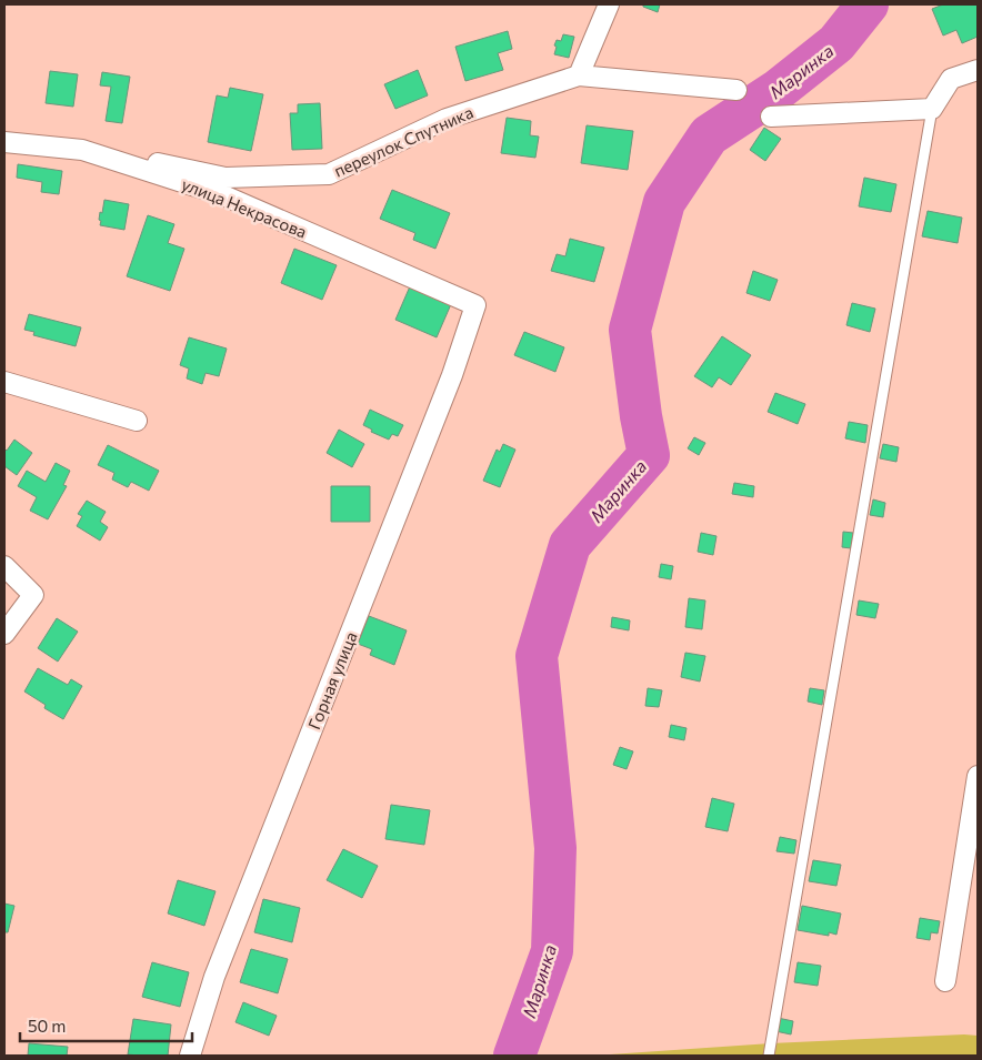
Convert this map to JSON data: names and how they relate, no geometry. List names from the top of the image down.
{
  "streets": {
    "street": ["переулок Спутника", "улица Некрасова", "Горная улица"]
  },
  "crossings": [
    ["переулок Спутника", "улица Некрасова"],
    ["улица Некрасова", "Горная улица"]
  ],
  "water": ["Маринка"],
  "scale_bar": "50 m"
}
